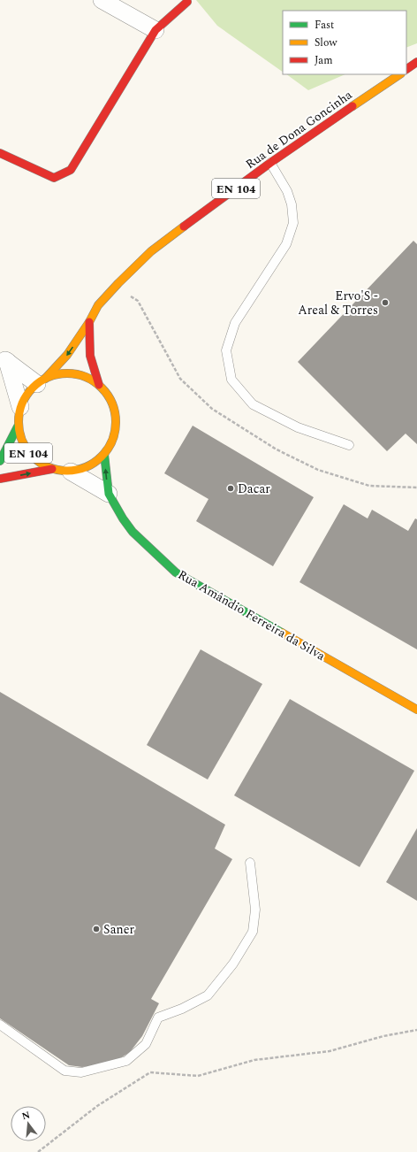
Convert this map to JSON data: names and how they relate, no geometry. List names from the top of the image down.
{
  "streets": {
    "main road": ["Rua de Dona Goncinha", "EN 104", "Rua Amândio Ferreira da Silva"]
  },
  "crossings": [
    ["Rua de Dona Goncinha", "EN 104"],
    ["Rua de Dona Goncinha", "Rua Amândio Ferreira da Silva"],
    ["EN 104", "Rua Amândio Ferreira da Silva"]
  ],
  "places": ["Ervo'S - Areal & Torres", "Dacar", "Saner"],
  "legend": ["Fast", "Slow", "Jam"],
  "north": "top"
}
